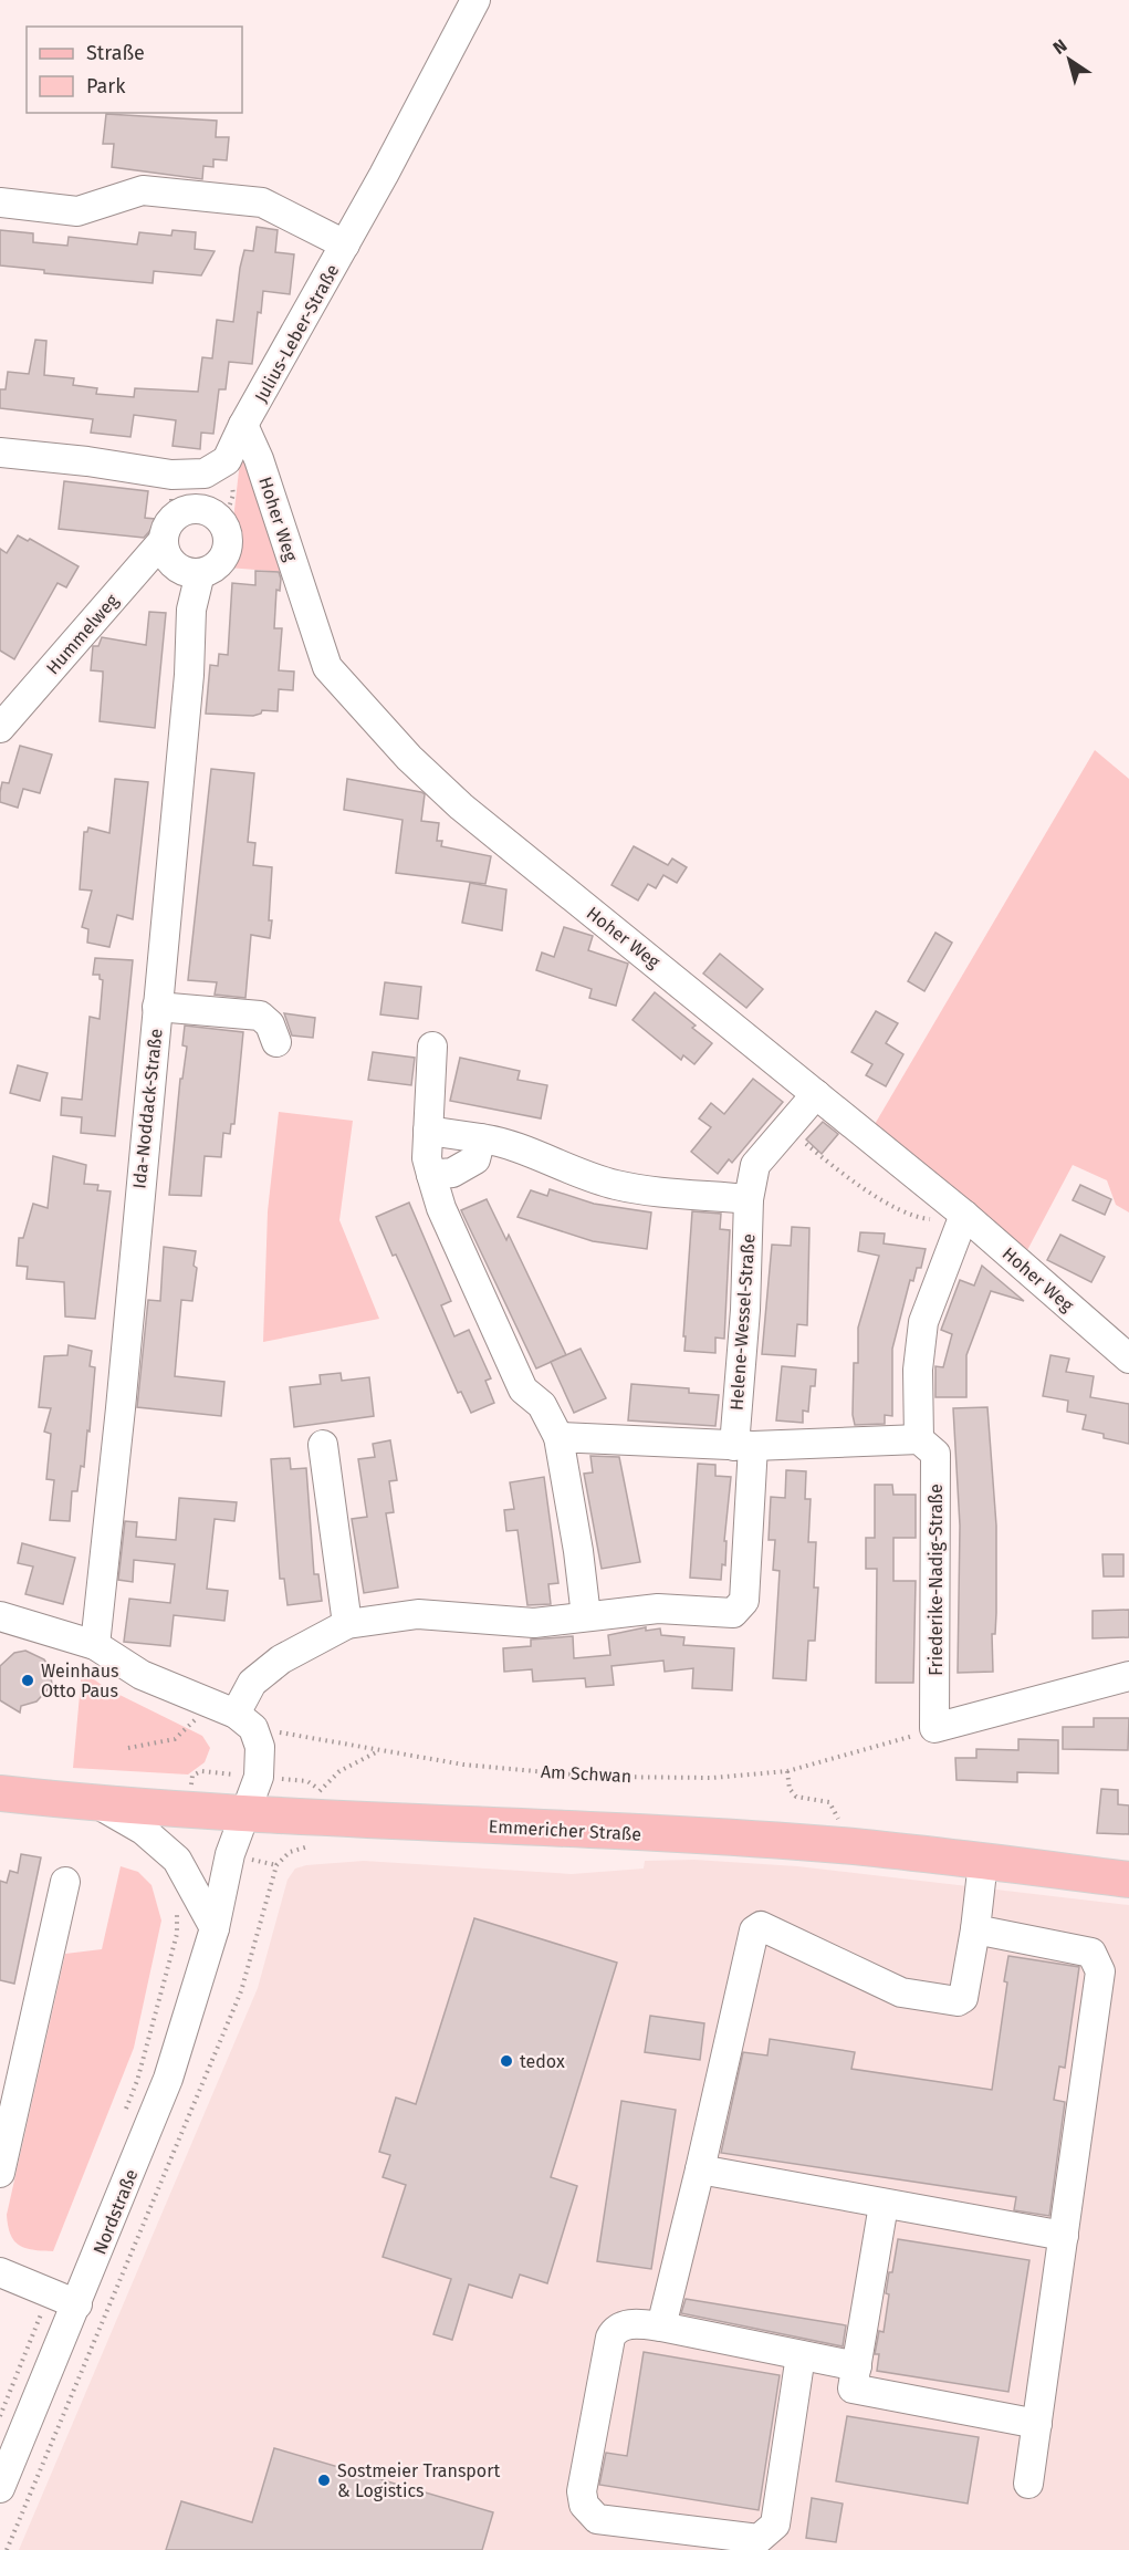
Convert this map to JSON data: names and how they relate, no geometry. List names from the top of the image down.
{
  "streets": {
    "main road": ["Emmericher Straße"],
    "street": [
      "Julius-Leber-Straße",
      "Hoher Weg",
      "Hummelweg",
      "Ida-Noddack-Straße",
      "Helene-Wessel-Straße",
      "Friederike-Nadig-Straße",
      "Nordstraße"
    ],
    "path": ["Am Schwan"]
  },
  "crossings": [
    ["Julius-Leber-Straße", "Hoher Weg"],
    ["Hoher Weg", "Helene-Wessel-Straße"],
    ["Hummelweg", "Ida-Noddack-Straße"],
    ["Friederike-Nadig-Straße", "Am Schwan"],
    ["Am Schwan", "Nordstraße"],
    ["Emmericher Straße", "Nordstraße"]
  ],
  "places": ["Weinhaus Otto Paus", "tedox", "Sostmeier Transport & Logistics"],
  "legend": ["Straße", "Park"],
  "north": "top left"
}
